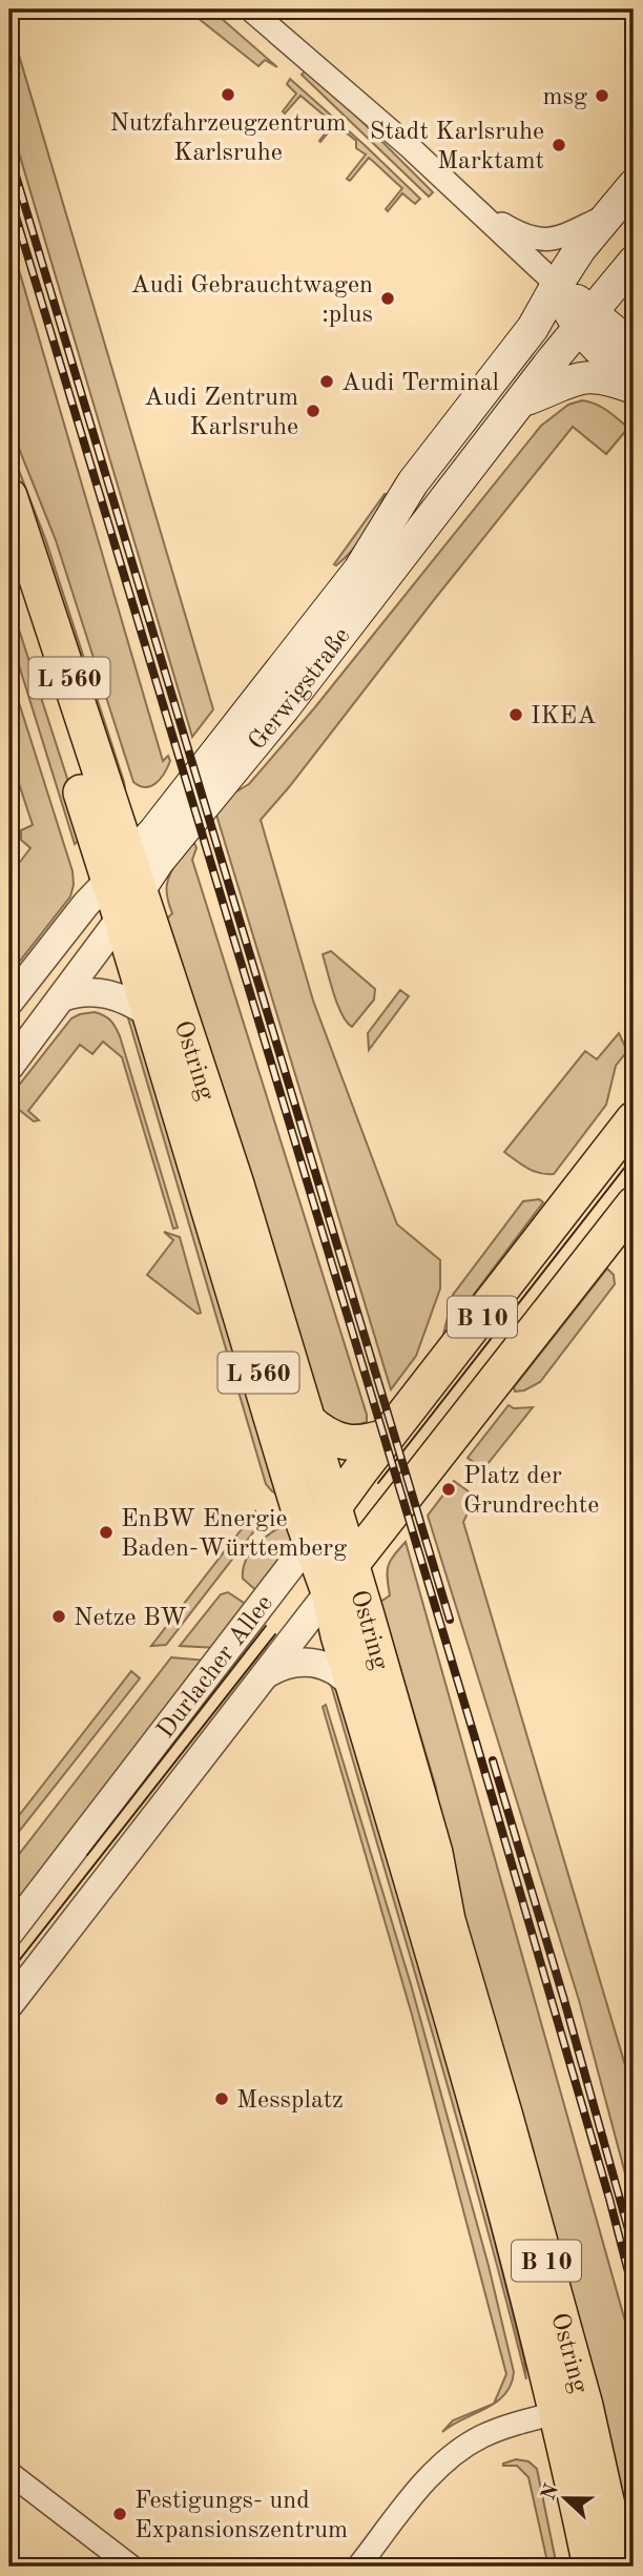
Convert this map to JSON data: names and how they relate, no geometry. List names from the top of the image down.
{
  "streets": {
    "main road": [
      "L 560",
      "Gerwigstraße",
      "Ostring",
      "B 10",
      "Durlacher Allee"
    ]
  },
  "crossings": [
    ["Gerwigstraße", "Ostring"],
    ["Ostring", "Durlacher Allee"]
  ],
  "places": [
    "Nutzfahrzeugzentrum Karlsruhe",
    "msg",
    "Stadt Karlsruhe Marktamt",
    "Audi Gebrauchtwagen :plus",
    "Audi Terminal",
    "Audi Zentrum Karlsruhe",
    "IKEA",
    "Platz der Grundrechte",
    "EnBW Energie Baden-Württemberg",
    "Netze BW",
    "Messplatz",
    "Festigungs- und Expansionszentrum"
  ],
  "north": "left"
}
